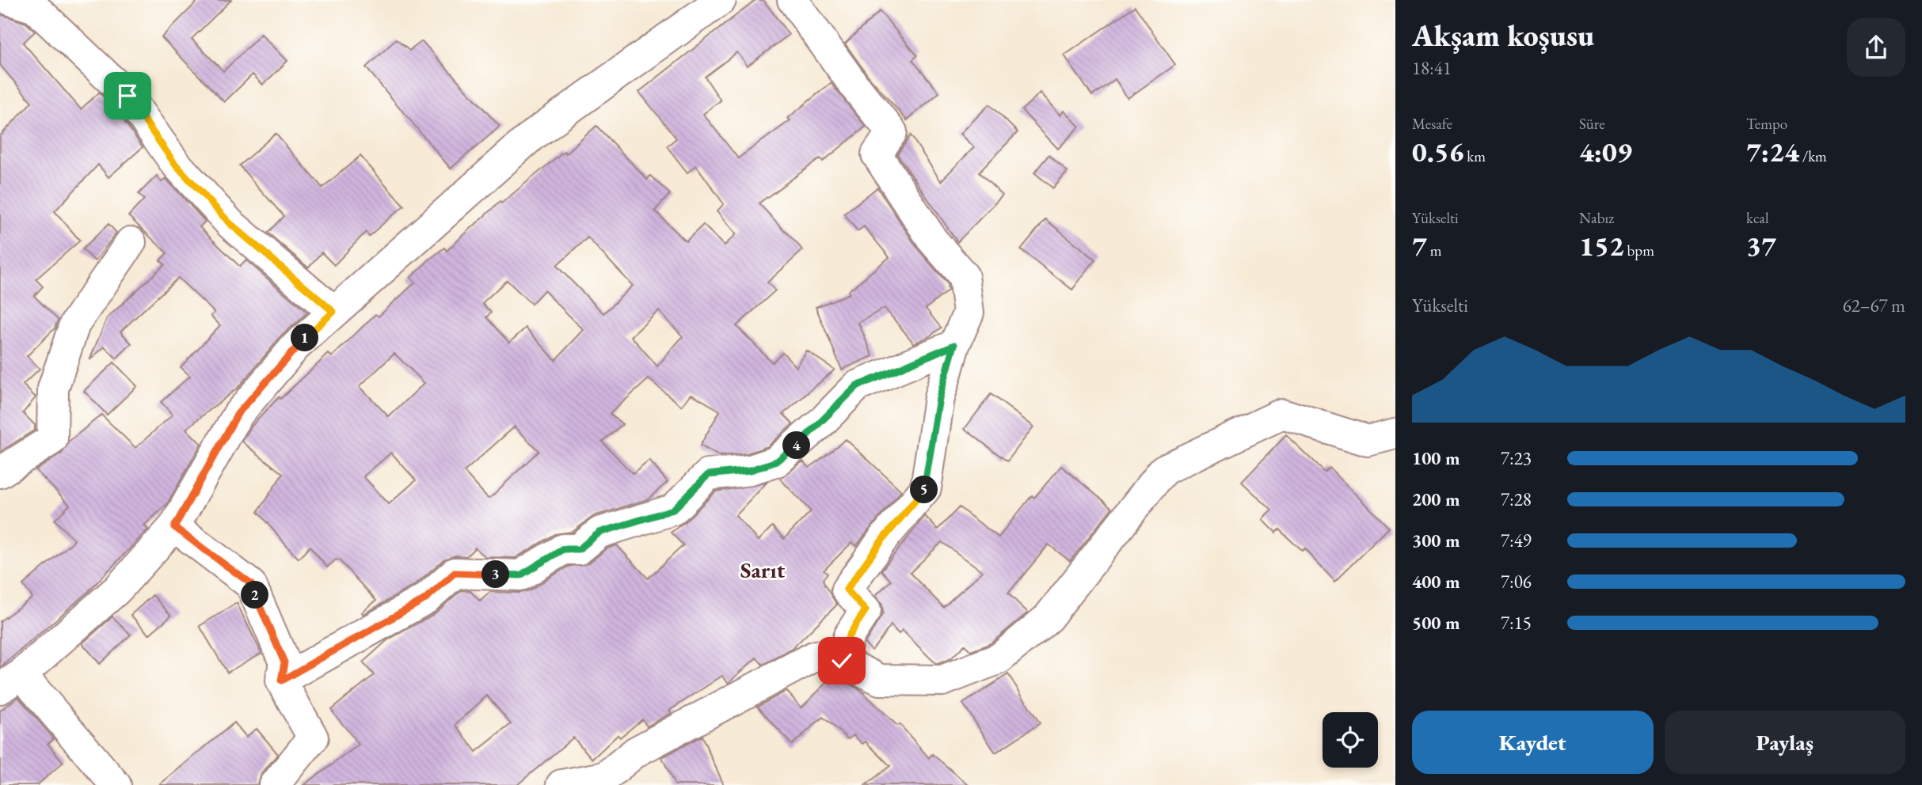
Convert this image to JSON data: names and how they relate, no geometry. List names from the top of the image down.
{
  "districts": ["Sarıt"],
  "page": {
    "heading": ["Akşam koşusu", "18:41"],
    "stats": [
      ["Mesafe", "0.56 km"],
      ["Süre", "4:09"],
      ["Tempo", "7:24 /km"],
      ["Yükselti", "7 m"],
      ["Nabız", "152 bpm"],
      ["kcal", "37"]
    ],
    "chart": ["Yükselti", "62–67 m"],
    "pins": [
      "1",
      "4",
      "5",
      "3",
      "2"
    ],
    "list": [
      {
        "name": "100 m",
        "note": "7:23"
      },
      {
        "name": "200 m",
        "note": "7:28"
      },
      {
        "name": "300 m",
        "note": "7:49"
      },
      {
        "name": "400 m",
        "note": "7:06"
      },
      {
        "name": "500 m",
        "note": "7:15"
      }
    ],
    "buttons": ["Kaydet", "Paylaş"]
  }
}
